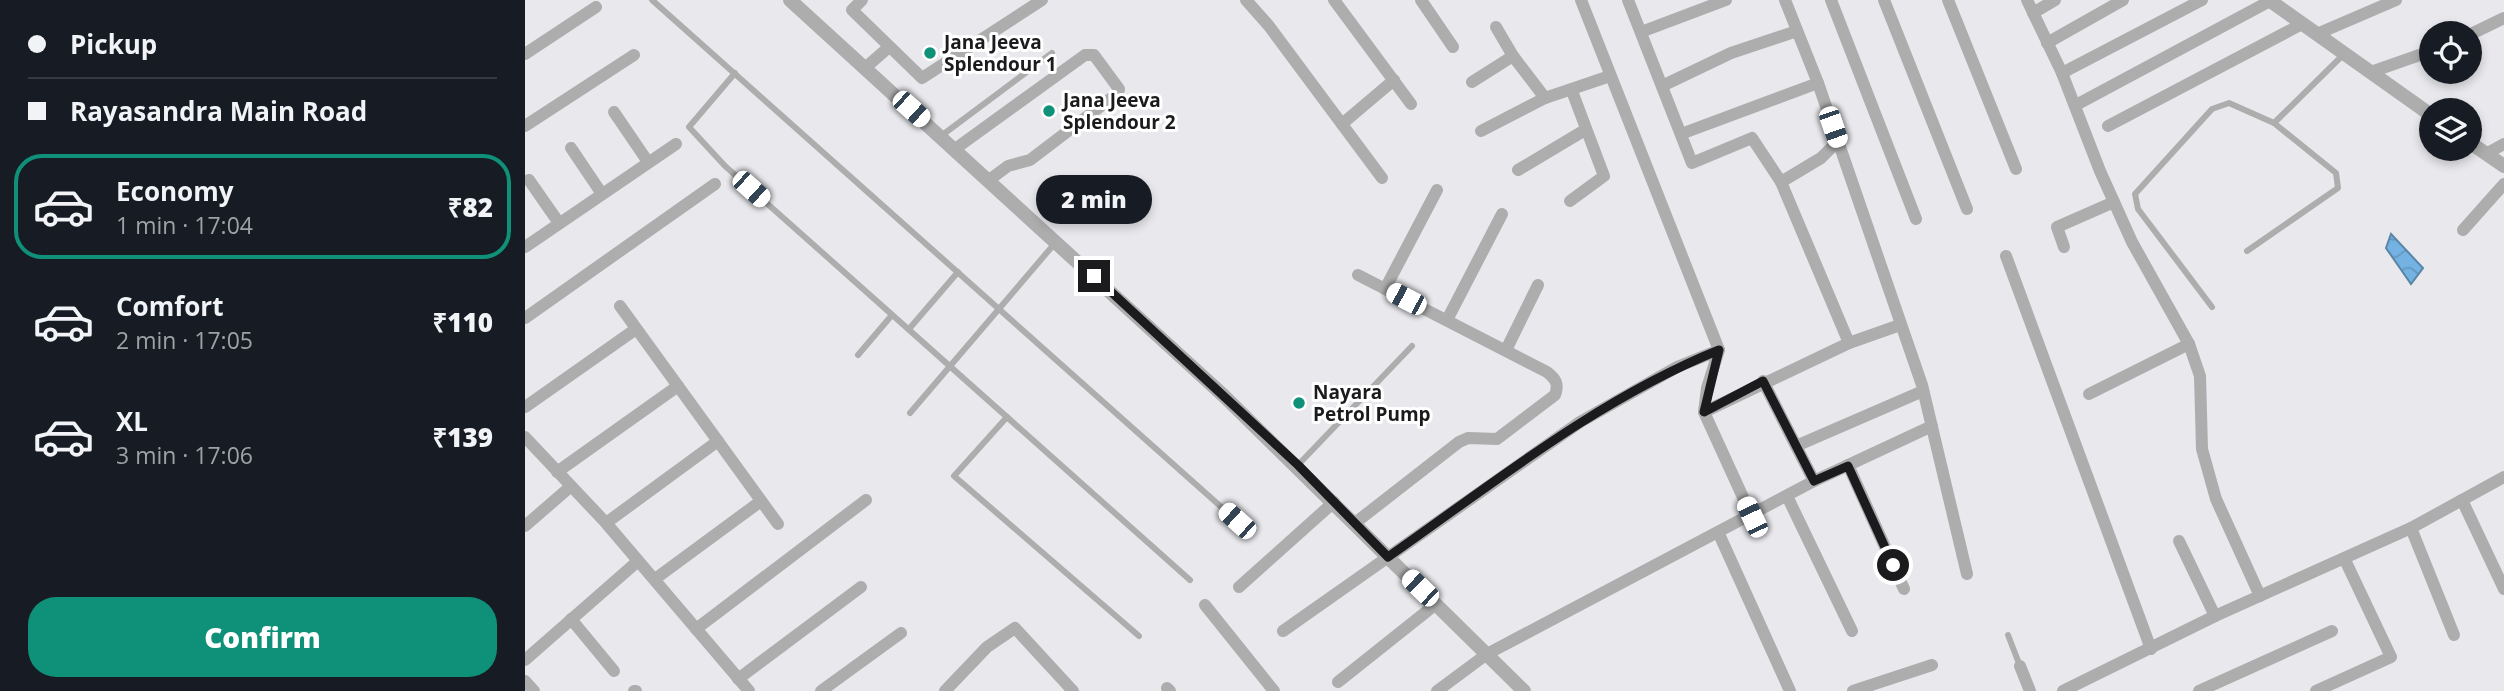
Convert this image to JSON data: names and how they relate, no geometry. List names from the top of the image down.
{
  "places": ["Jana Jeeva Splendour 1", "Jana Jeeva Splendour 2", "Nayara Petrol Pump"],
  "page": {
    "banner": ["Pickup", "Rayasandra Main Road"],
    "list": [
      {
        "name": "Economy",
        "note": "1 min · 17:04",
        "value": "₹82"
      },
      {
        "name": "Comfort",
        "note": "2 min · 17:05",
        "value": "₹110"
      },
      {
        "name": "XL",
        "note": "3 min · 17:06",
        "value": "₹139"
      }
    ],
    "bubble": "2 min",
    "buttons": "Confirm"
  }
}
